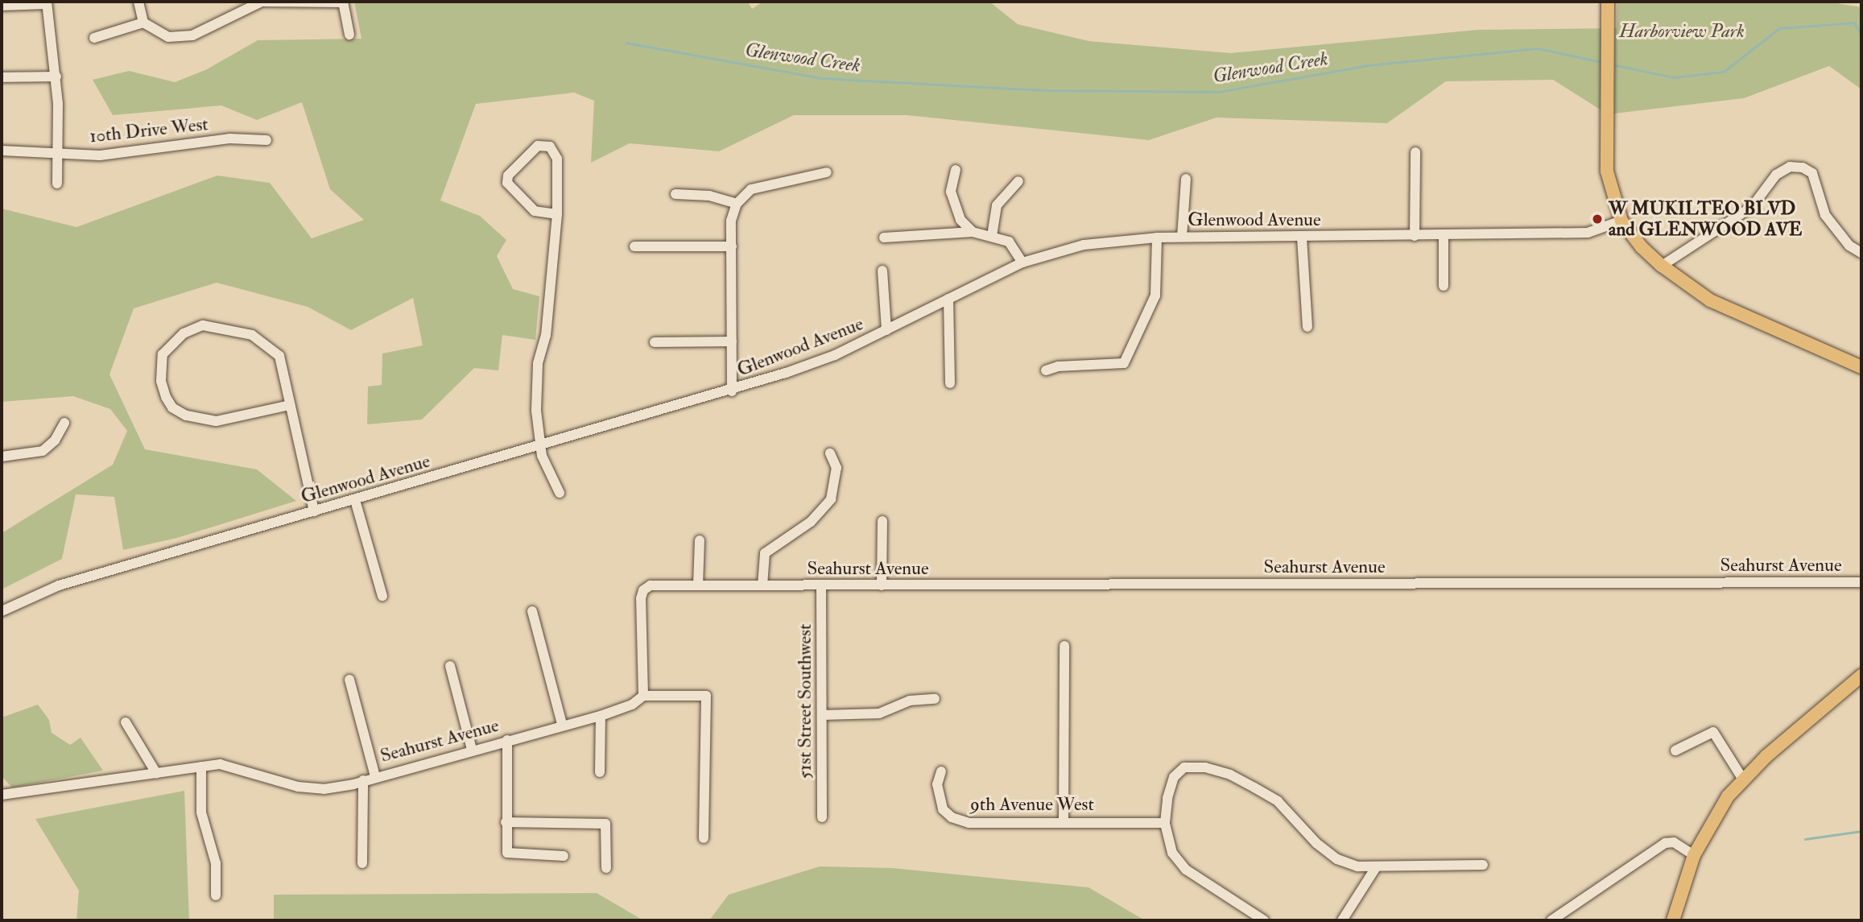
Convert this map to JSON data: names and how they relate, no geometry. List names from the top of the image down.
{
  "streets": {
    "street": [
      "10th Drive West",
      "Glenwood Avenue",
      "Seahurst Avenue",
      "51st Street Southwest",
      "9th Avenue West"
    ]
  },
  "crossings": [
    ["Seahurst Avenue", "51st Street Southwest"]
  ],
  "water": ["Glenwood Creek"],
  "parks": ["Harborview Park"],
  "places": ["W MUKILTEO BLVD and GLENWOOD AVE"]
}
